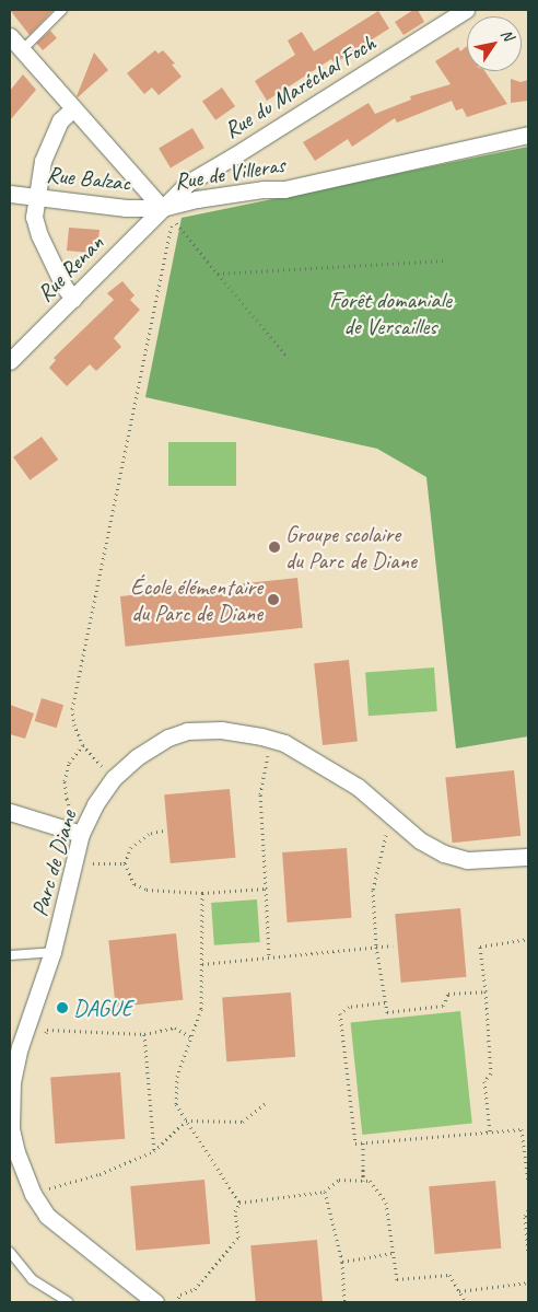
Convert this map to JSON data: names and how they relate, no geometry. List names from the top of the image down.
{
  "streets": {
    "street": [
      "Rue du Maréchal Foch",
      "Rue de Villeras",
      "Rue Balzac",
      "Rue Renan",
      "Parc de Diane"
    ]
  },
  "crossings": [
    ["Rue du Maréchal Foch", "Rue de Villeras"],
    ["Rue du Maréchal Foch", "Rue Balzac"],
    ["Rue du Maréchal Foch", "Rue Renan"],
    ["Rue de Villeras", "Rue Balzac"],
    ["Rue de Villeras", "Rue Renan"],
    ["Rue Balzac", "Rue Renan"]
  ],
  "parks": ["Forêt domaniale de Versailles"],
  "places": ["Groupe scolaire du Parc de Diane", "École élémentaire du Parc de Diane", "DAGUE"],
  "north": "top right"
}
